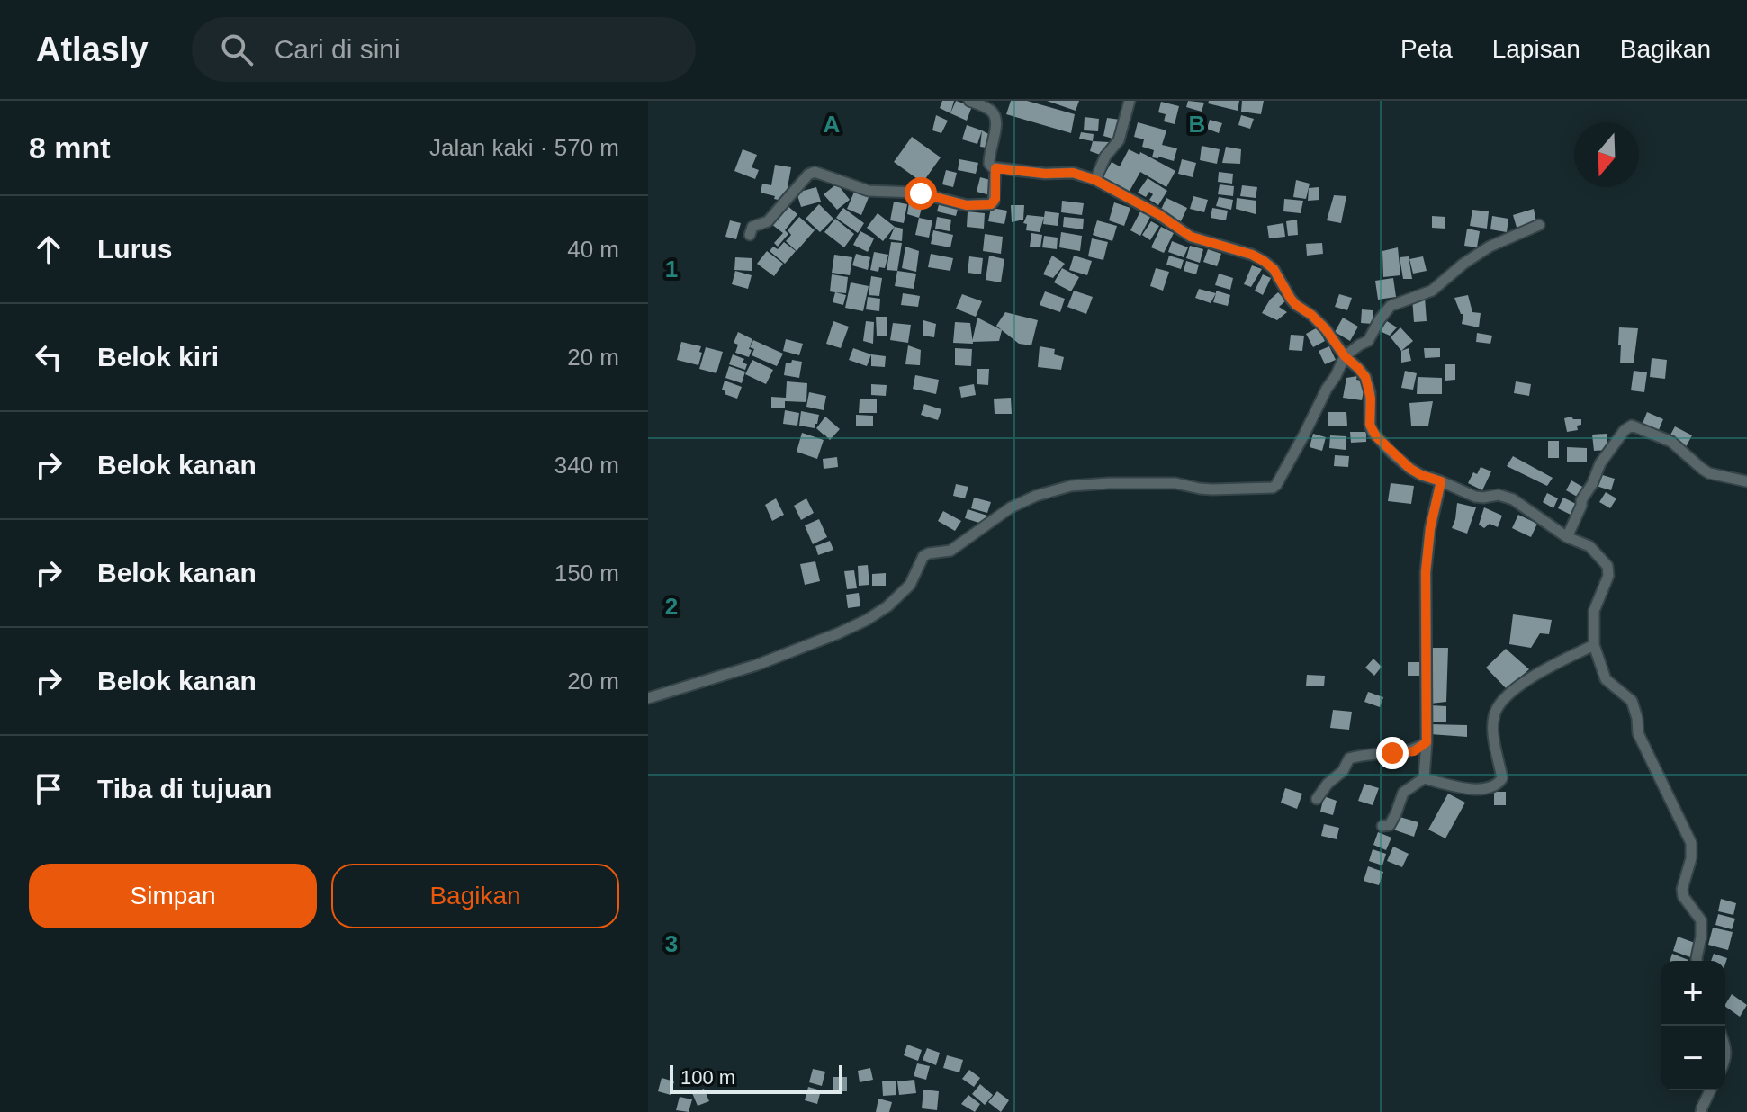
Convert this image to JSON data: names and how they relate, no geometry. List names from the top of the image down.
{
  "scale_bar": "100 m",
  "north": "bottom",
  "page": {
    "header": "Atlasly",
    "search": "Cari di sini",
    "nav": ["Peta", "Lapisan", "Bagikan"],
    "heading": ["8 mnt", "Jalan kaki · 570 m"],
    "list": [
      ["Lurus", "40 m"],
      ["Belok kiri", "20 m"],
      ["Belok kanan", "340 m"],
      ["Belok kanan", "150 m"],
      ["Belok kanan", "20 m"],
      "Tiba di tujuan"
    ],
    "buttons": ["Simpan", "Bagikan"],
    "map_buttons": ["+", "−"],
    "scale": "100 m"
  },
  "grid": {
    "columns": ["A", "B"],
    "rows": ["1", "2", "3"]
  }
}
